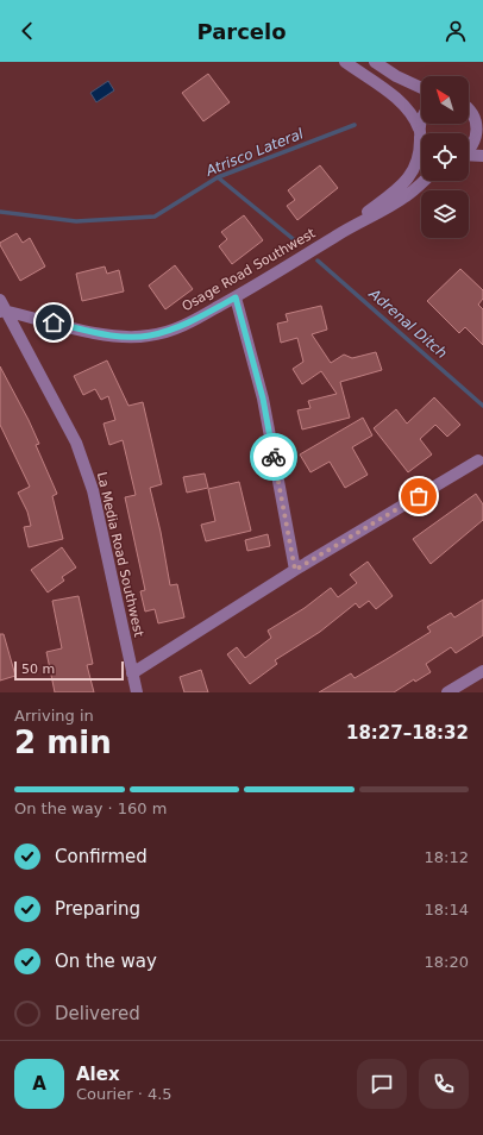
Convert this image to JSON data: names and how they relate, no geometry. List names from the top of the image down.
{
  "streets": {
    "street": ["Osage Road Southwest", "La Media Road Southwest"]
  },
  "crossings": [
    ["Osage Road Southwest", "La Media Road Southwest"]
  ],
  "water": ["Atrisco Lateral", "Adrenal Ditch"],
  "scale_bar": "50 m",
  "north": "top left",
  "page": {
    "header": "Parcelo",
    "scale": "50 m",
    "heading": ["2 min", "Arriving in", "18:27–18:32"],
    "panel": ["Alex", "Courier · 4.5"],
    "bar": "On the way · 160 m",
    "list": [
      ["Confirmed", "18:12"],
      ["Preparing", "18:14"],
      ["On the way", "18:20"],
      "Delivered"
    ],
    "round": "A"
  }
}
